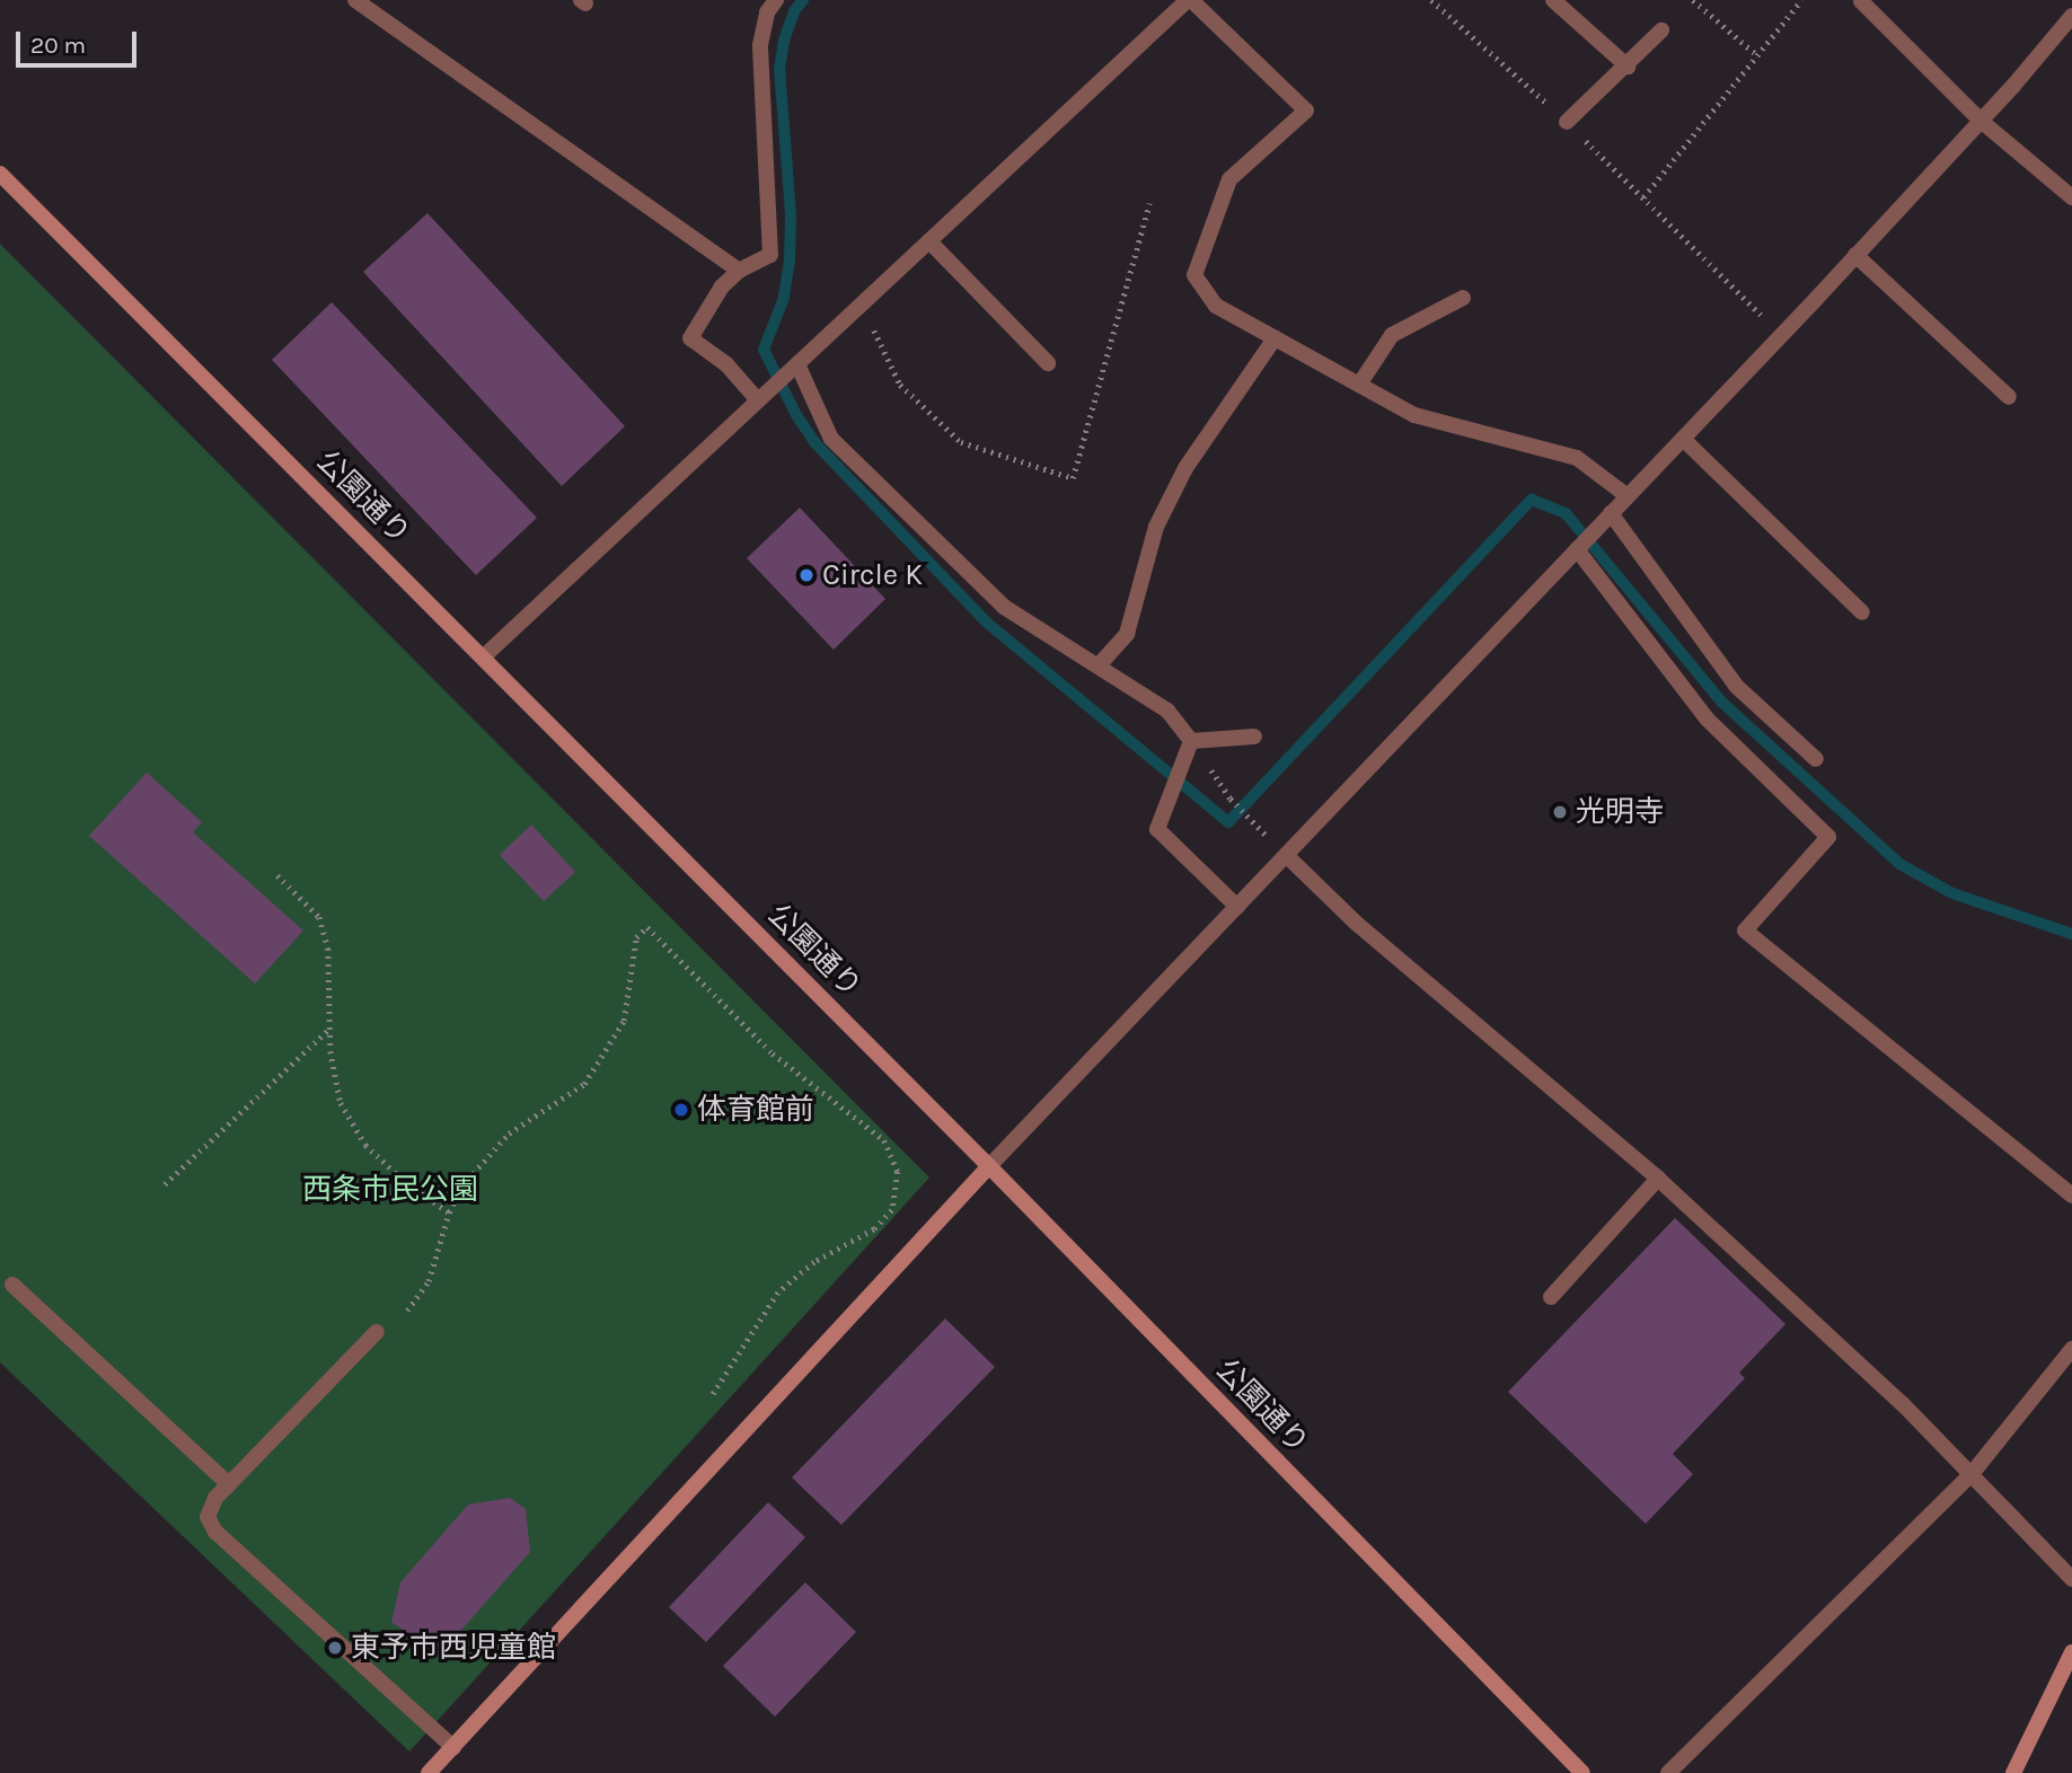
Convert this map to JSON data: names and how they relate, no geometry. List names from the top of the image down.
{
  "streets": {
    "street": ["公園通り"]
  },
  "parks": ["西条市民公園"],
  "places": [
    "Circle K",
    "光明寺",
    "体育館前",
    "東予市西児童館"
  ],
  "scale_bar": "20 m"
}
